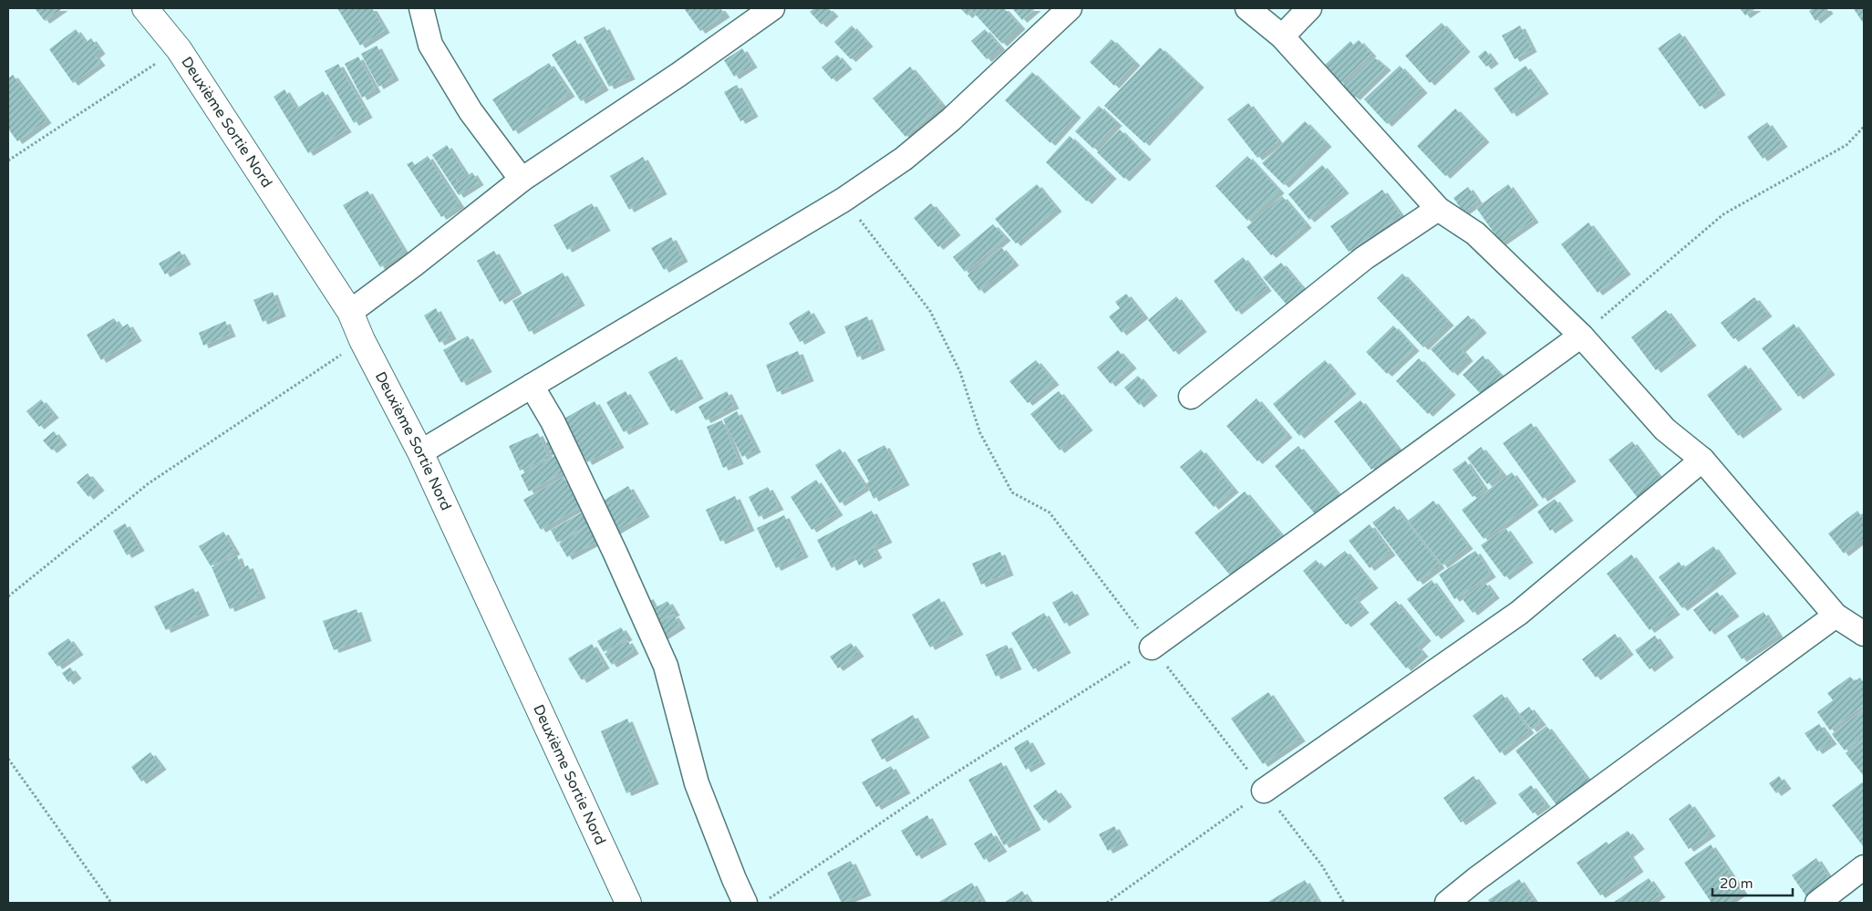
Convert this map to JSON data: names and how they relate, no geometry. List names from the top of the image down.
{
  "streets": {
    "main road": ["Deuxième Sortie Nord"]
  },
  "scale_bar": "20 m"
}
